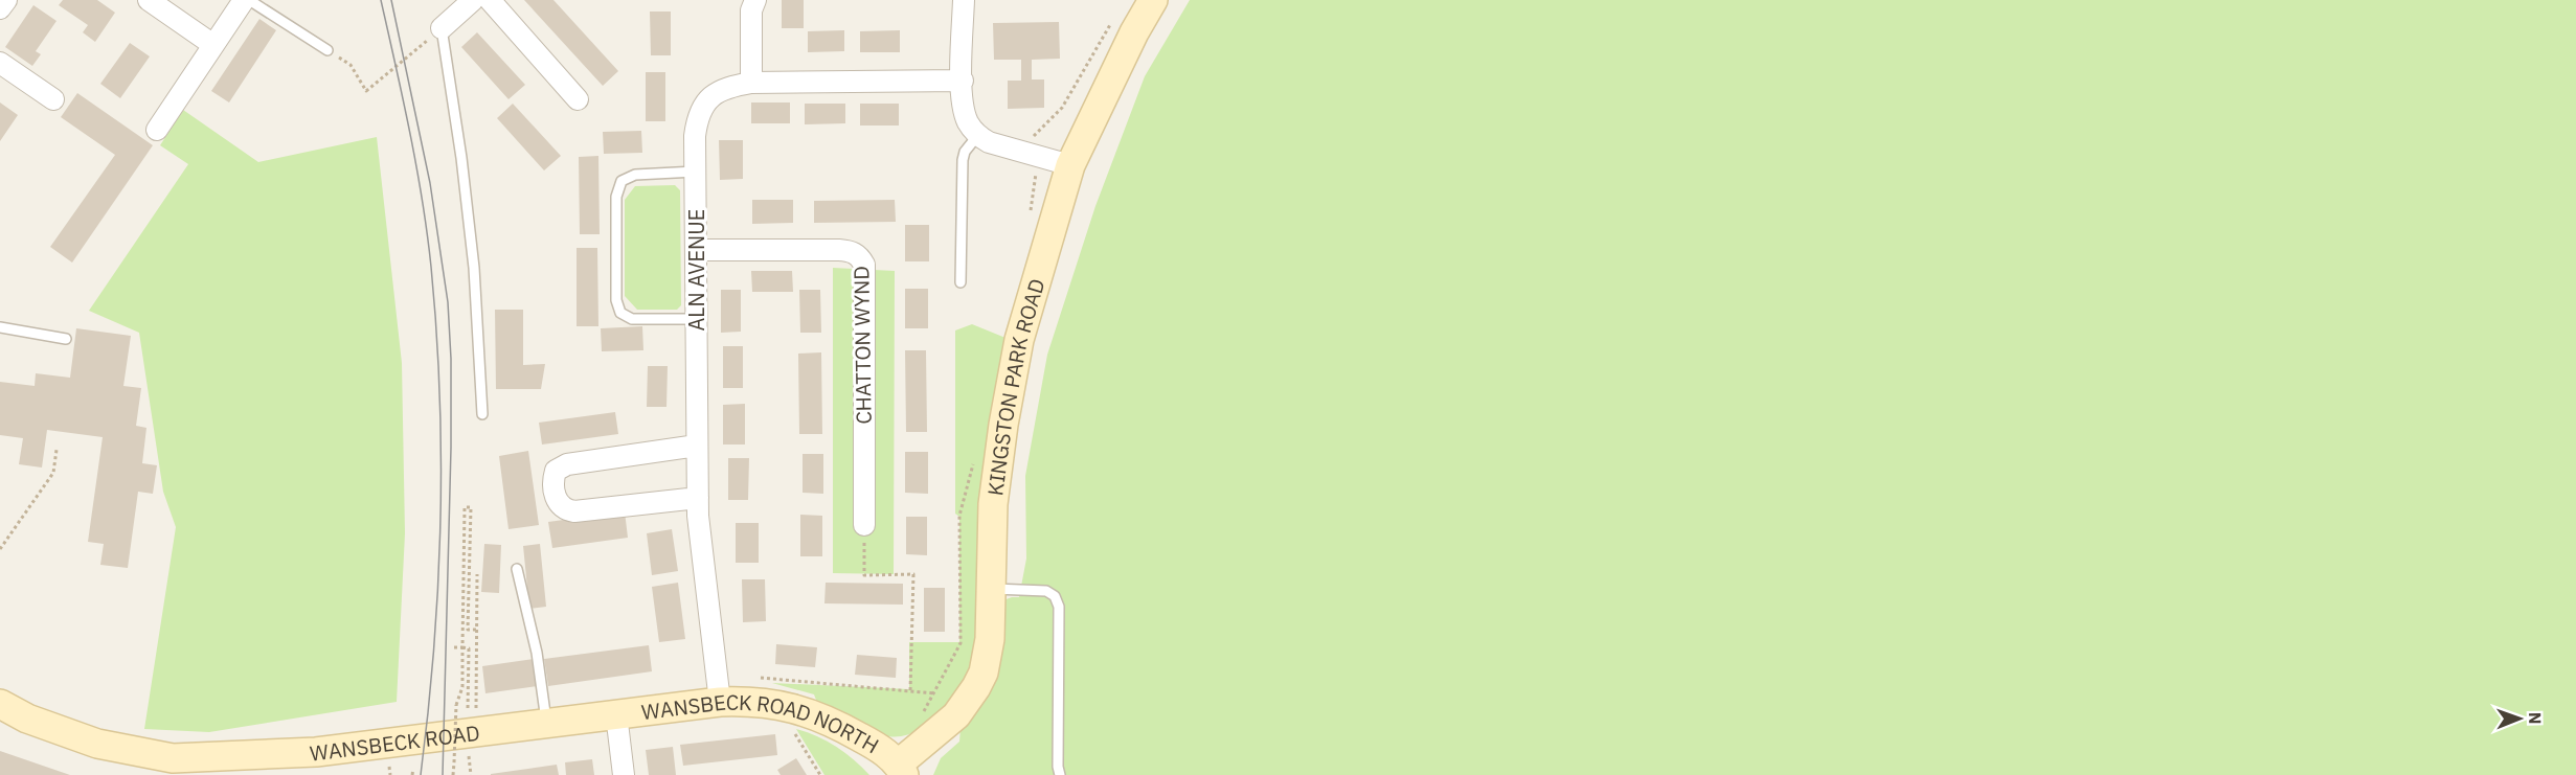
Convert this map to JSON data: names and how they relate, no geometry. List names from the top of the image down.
{
  "streets": {
    "street": [
      "ALN AVENUE",
      "CHATTON WYND",
      "KINGSTON PARK ROAD",
      "WANSBECK ROAD NORTH",
      "WANSBECK ROAD"
    ]
  },
  "crossings": [
    ["ALN AVENUE", "CHATTON WYND"],
    ["ALN AVENUE", "WANSBECK ROAD NORTH"],
    ["KINGSTON PARK ROAD", "WANSBECK ROAD NORTH"],
    ["WANSBECK ROAD NORTH", "WANSBECK ROAD"]
  ],
  "north": "right"
}
